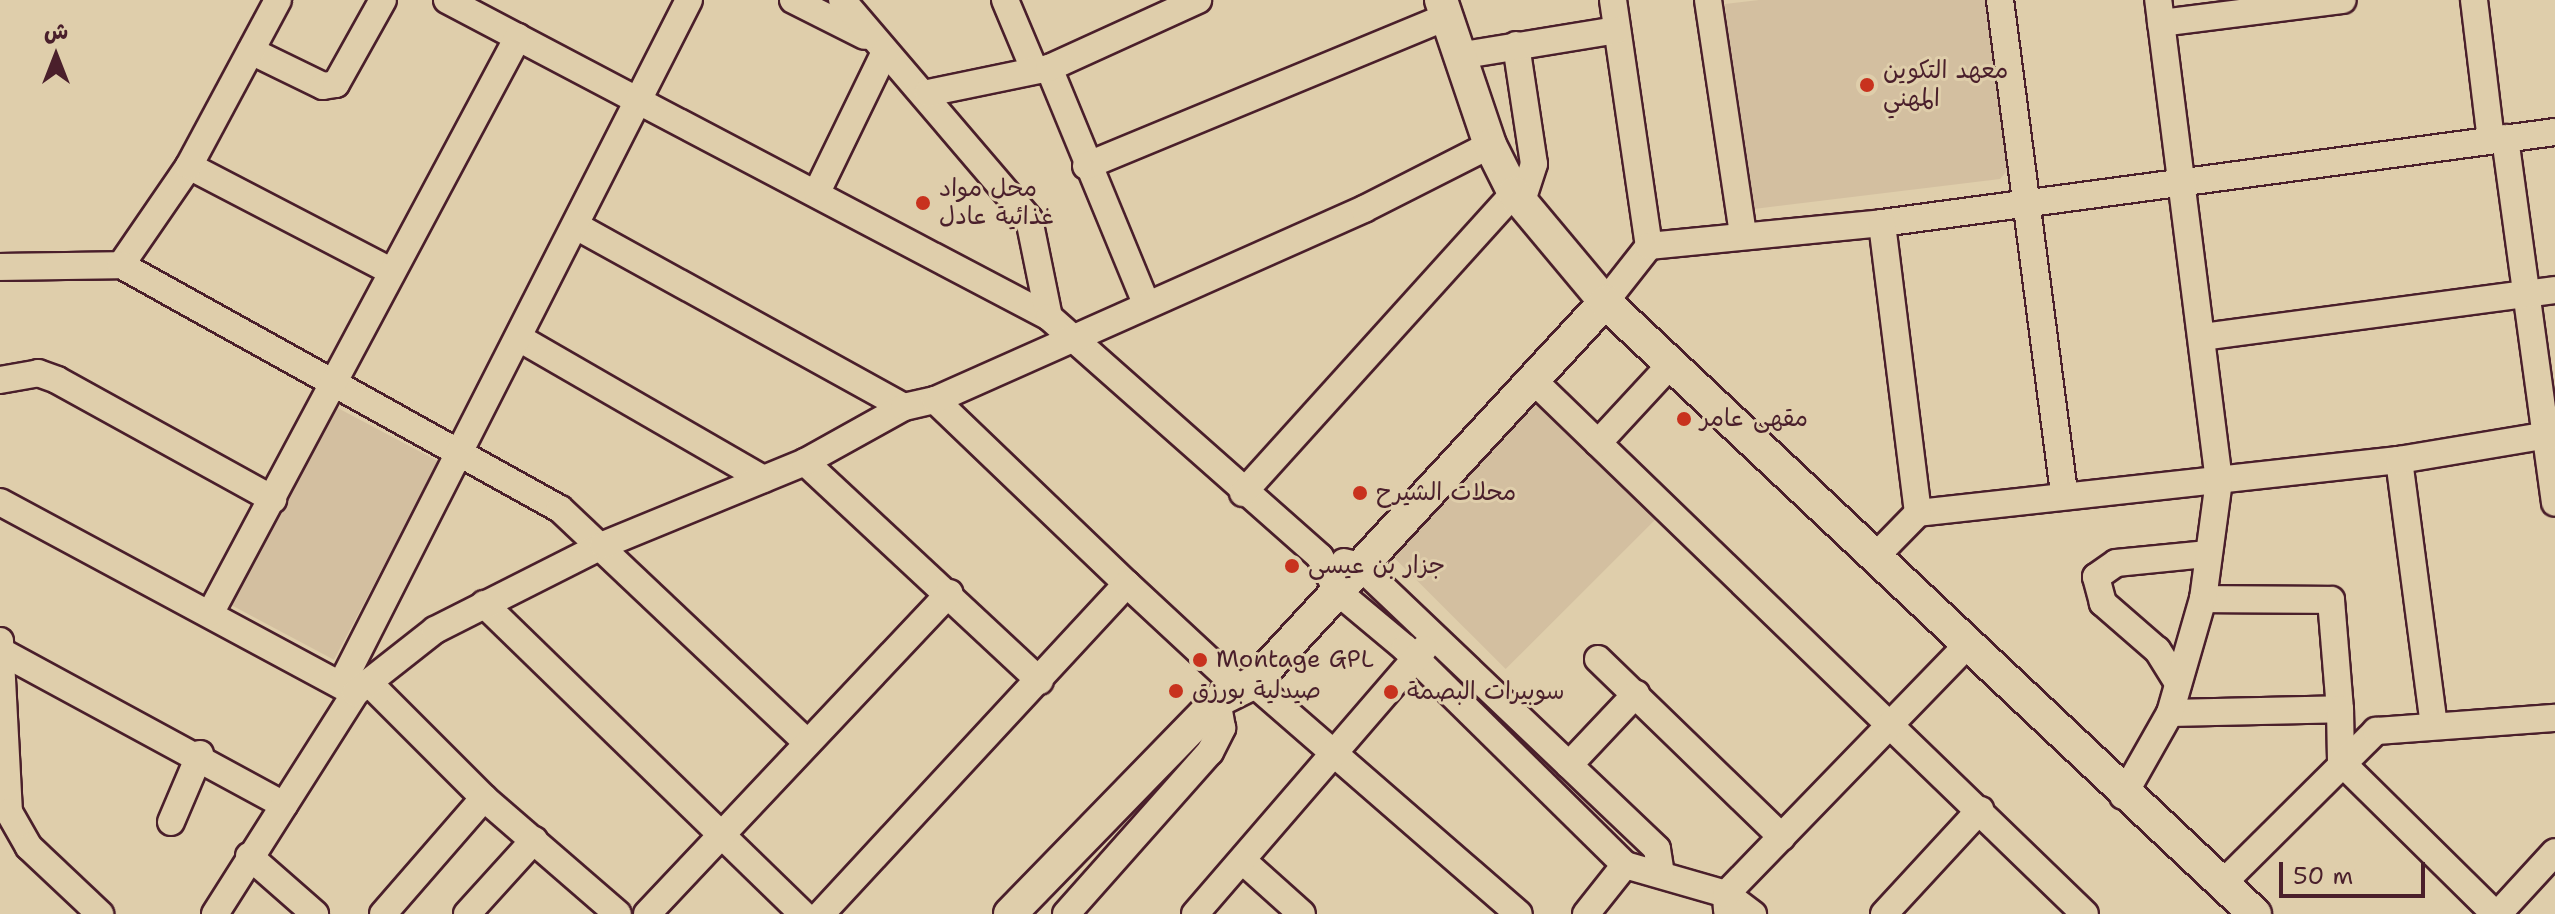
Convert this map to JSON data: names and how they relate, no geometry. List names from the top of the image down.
{
  "places": [
    "معهد التكوين المهني",
    "محل مواد غذائية عادل",
    "مقهى عامر",
    "محلات الشيرح",
    "جزار بن عيسى",
    "Montage GPL",
    "صيدلية بورزق",
    "سوبيرات البصمة"
  ],
  "scale_bar": "50 m",
  "north": "top"
}
